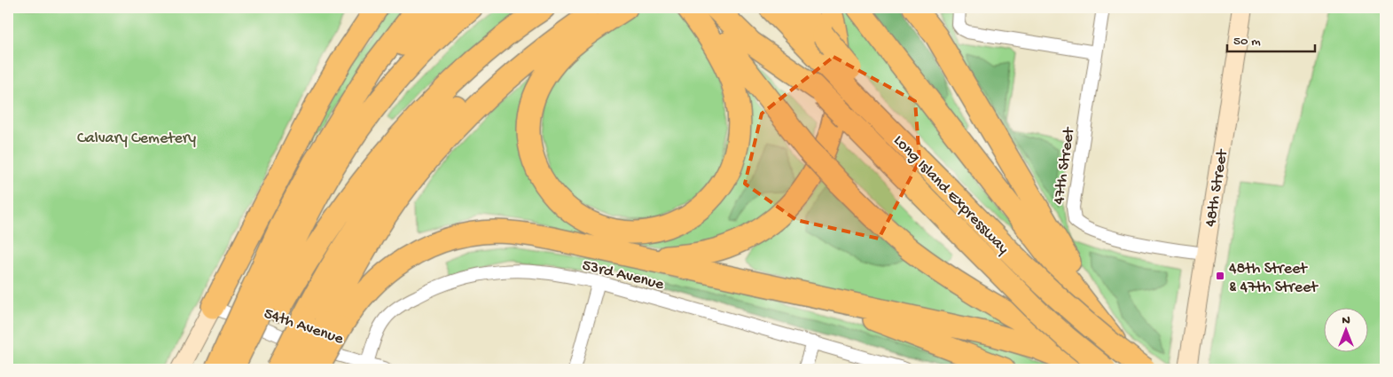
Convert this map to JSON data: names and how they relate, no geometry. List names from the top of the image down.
{
  "streets": {
    "highway": ["Long Island Expressway"],
    "street": [
      "47th Street",
      "48th Street",
      "53rd Avenue",
      "54th Avenue"
    ]
  },
  "crossings": [
    ["47th Street", "48th Street"],
    ["53rd Avenue", "54th Avenue"]
  ],
  "parks": ["Calvary Cemetery"],
  "places": {
    "transit": ["48th Street & 47th Street"]
  },
  "scale_bar": "50 m",
  "north": "top"
}
